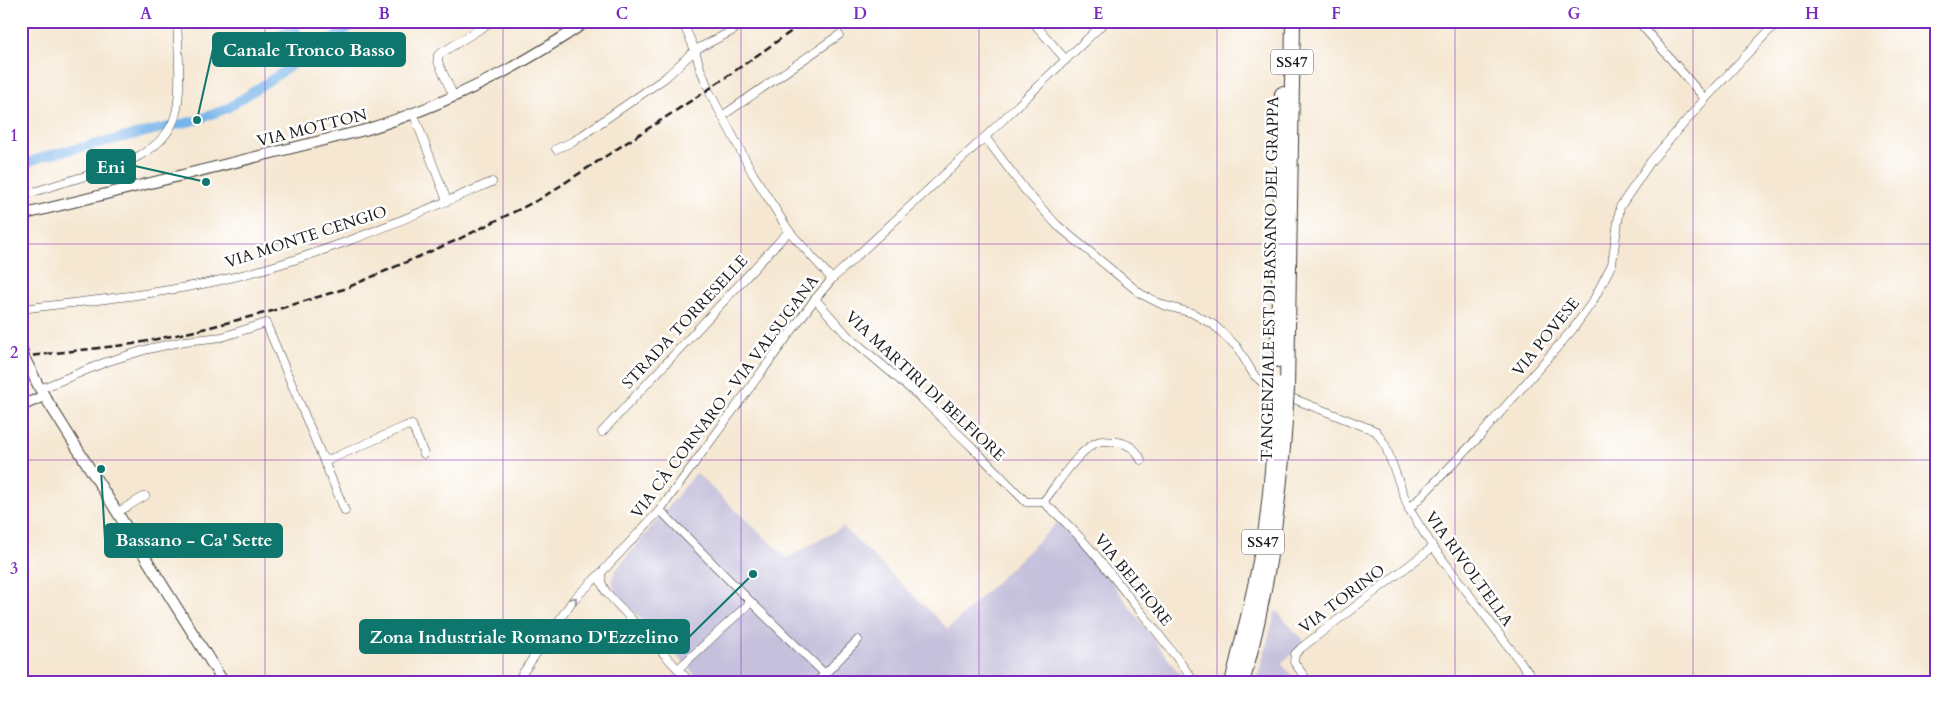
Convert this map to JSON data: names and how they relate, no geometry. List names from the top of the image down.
{
  "streets": {
    "highway": ["SS47", "TANGENZIALE EST DI BASSANO DEL GRAPPA"],
    "main road": ["VIA MOTTON"],
    "street": [
      "VIA MONTE CENGIO",
      "STRADA TORRESELLE",
      "VIA POVESE",
      "VIA MARTIRI DI BELFIORE",
      "VIA CÀ CORNARO - VIA VALSUGANA",
      "VIA RIVOLTELLA",
      "VIA BELFIORE",
      "VIA TORINO"
    ]
  },
  "crossings": [
    ["VIA POVESE", "VIA RIVOLTELLA"],
    ["VIA MARTIRI DI BELFIORE", "VIA CÀ CORNARO - VIA VALSUGANA"],
    ["VIA MARTIRI DI BELFIORE", "VIA BELFIORE"],
    ["VIA CÀ CORNARO - VIA VALSUGANA", "VIA RIVOLTELLA"],
    ["VIA RIVOLTELLA", "VIA TORINO"]
  ],
  "places": [
    "Canale Tronco Basso",
    "Eni",
    "Bassano - Ca' Sette",
    "Zona Industriale Romano D'Ezzelino"
  ],
  "grid": {
    "columns": [
      "A",
      "B",
      "C",
      "D",
      "E",
      "F",
      "G",
      "H"
    ],
    "rows": ["1", "2", "3"]
  }
}
